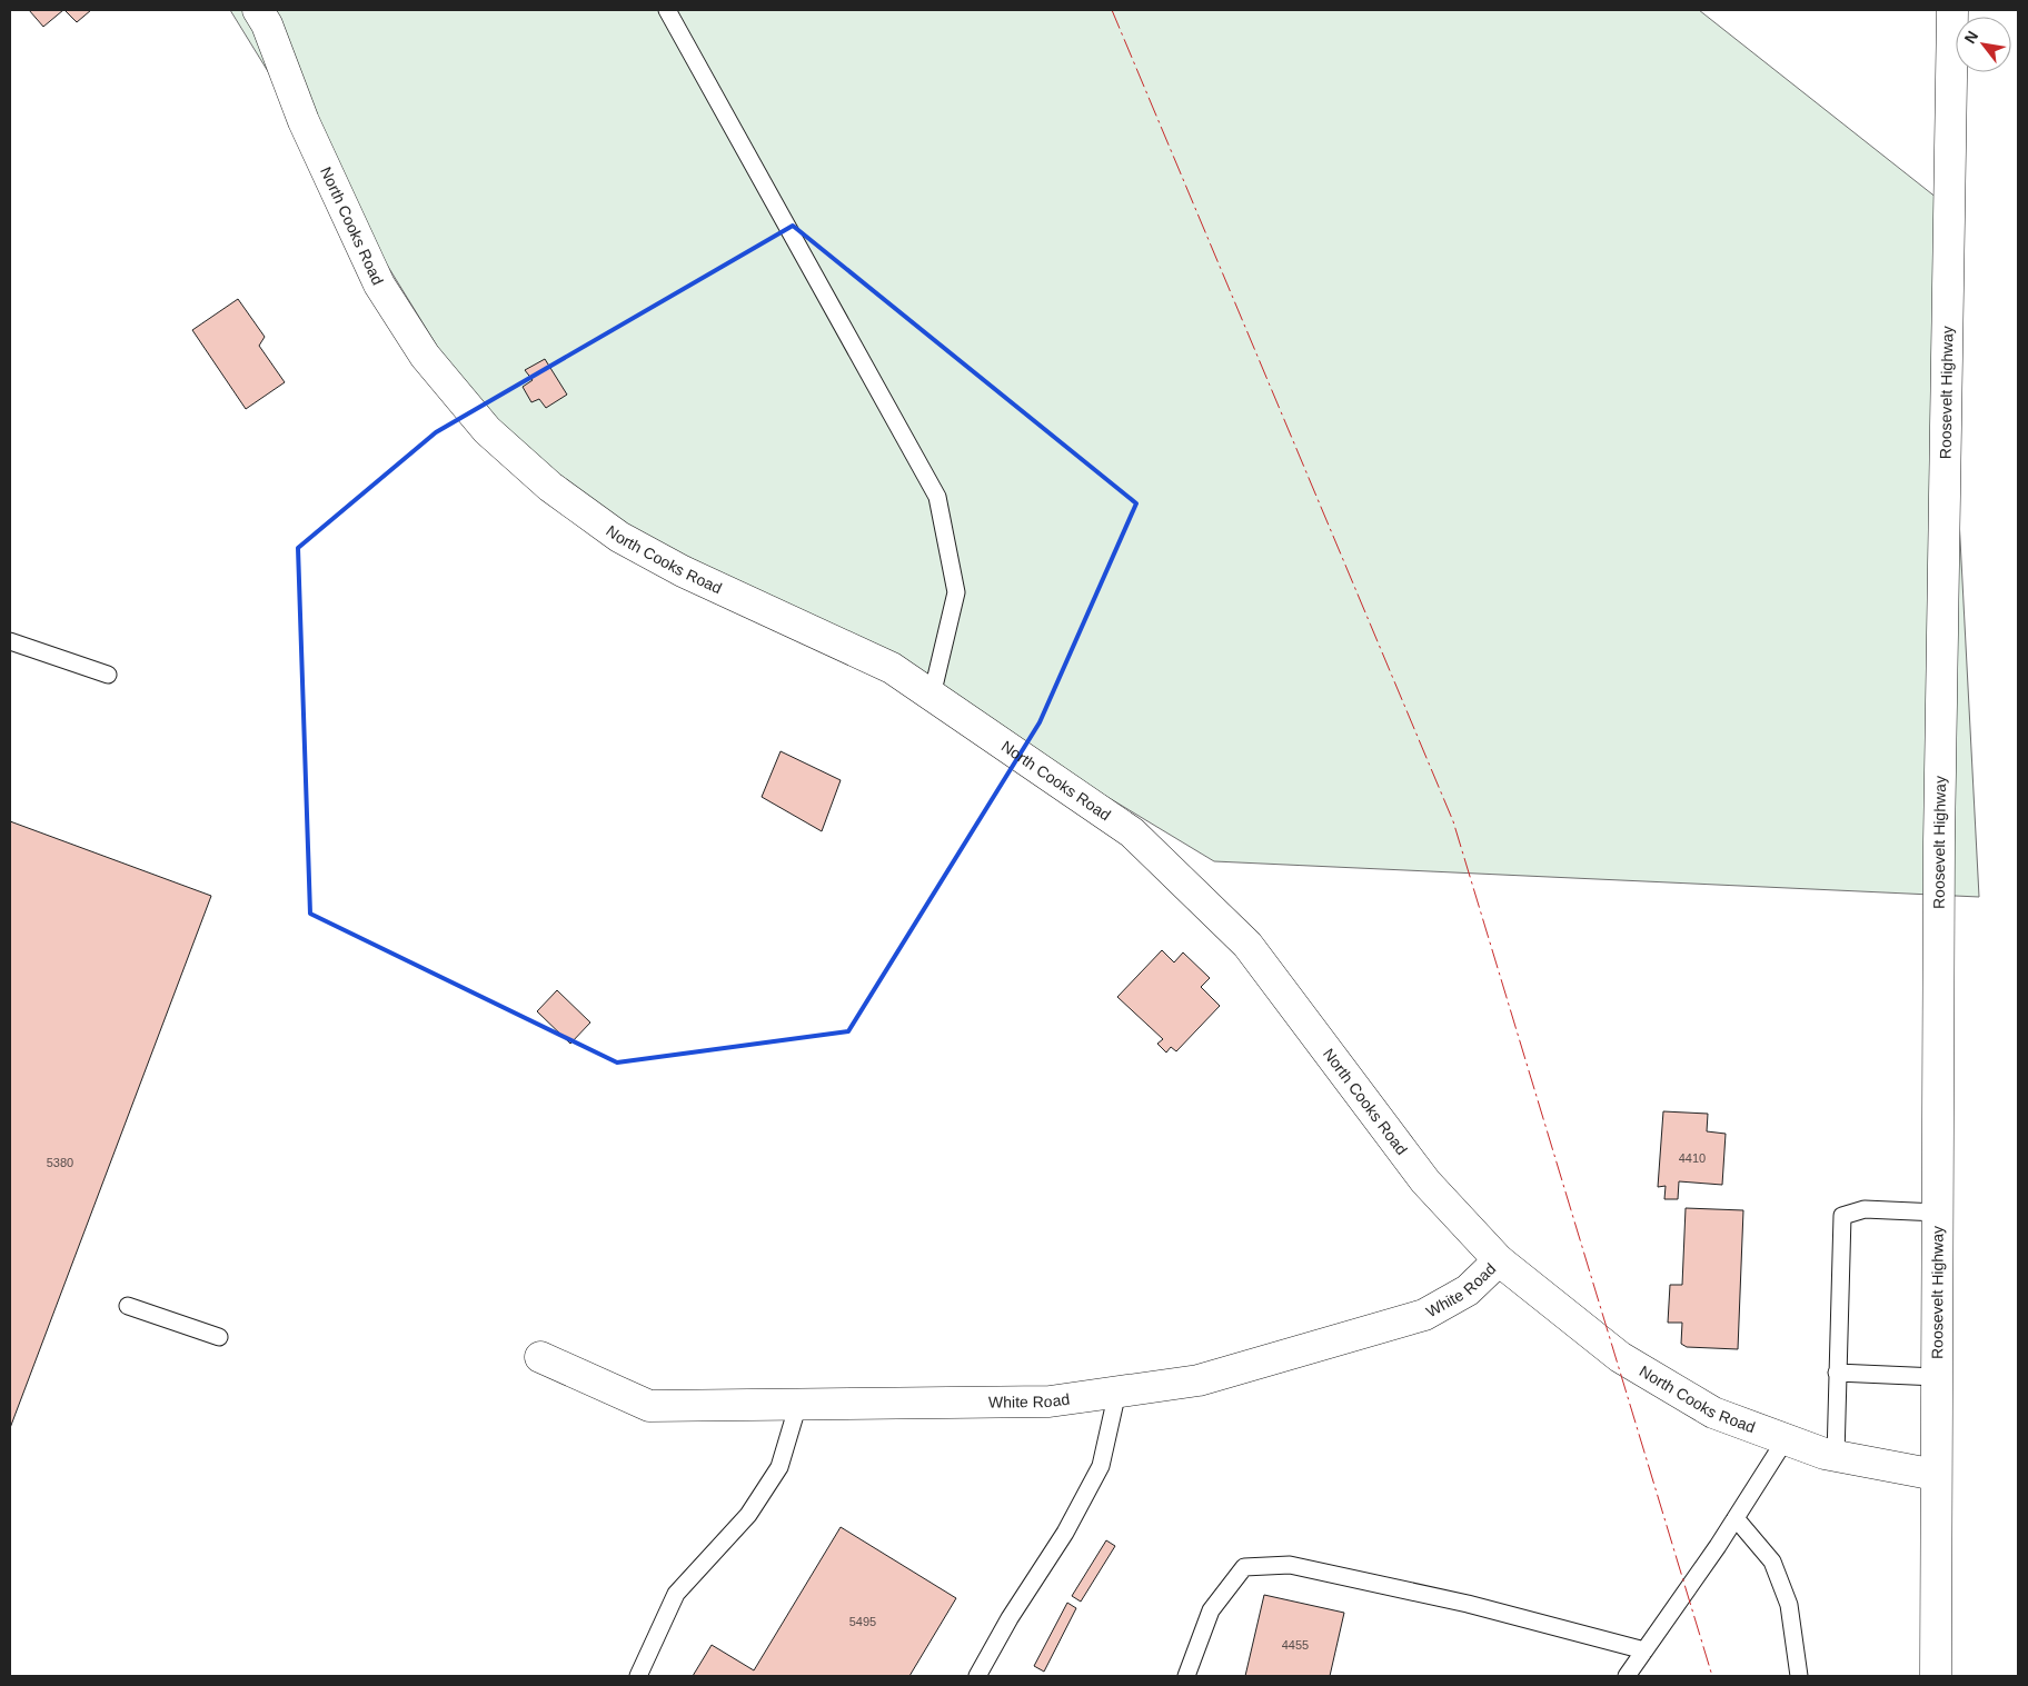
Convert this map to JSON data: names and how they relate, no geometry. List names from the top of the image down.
{
  "streets": {
    "street": ["North Cooks Road", "Roosevelt Highway", "White Road"]
  },
  "crossings": [
    ["North Cooks Road", "Roosevelt Highway"],
    ["North Cooks Road", "White Road"]
  ],
  "house_numbers": [
    "4410",
    "5380",
    "5495",
    "4455"
  ],
  "north": "top left"
}
